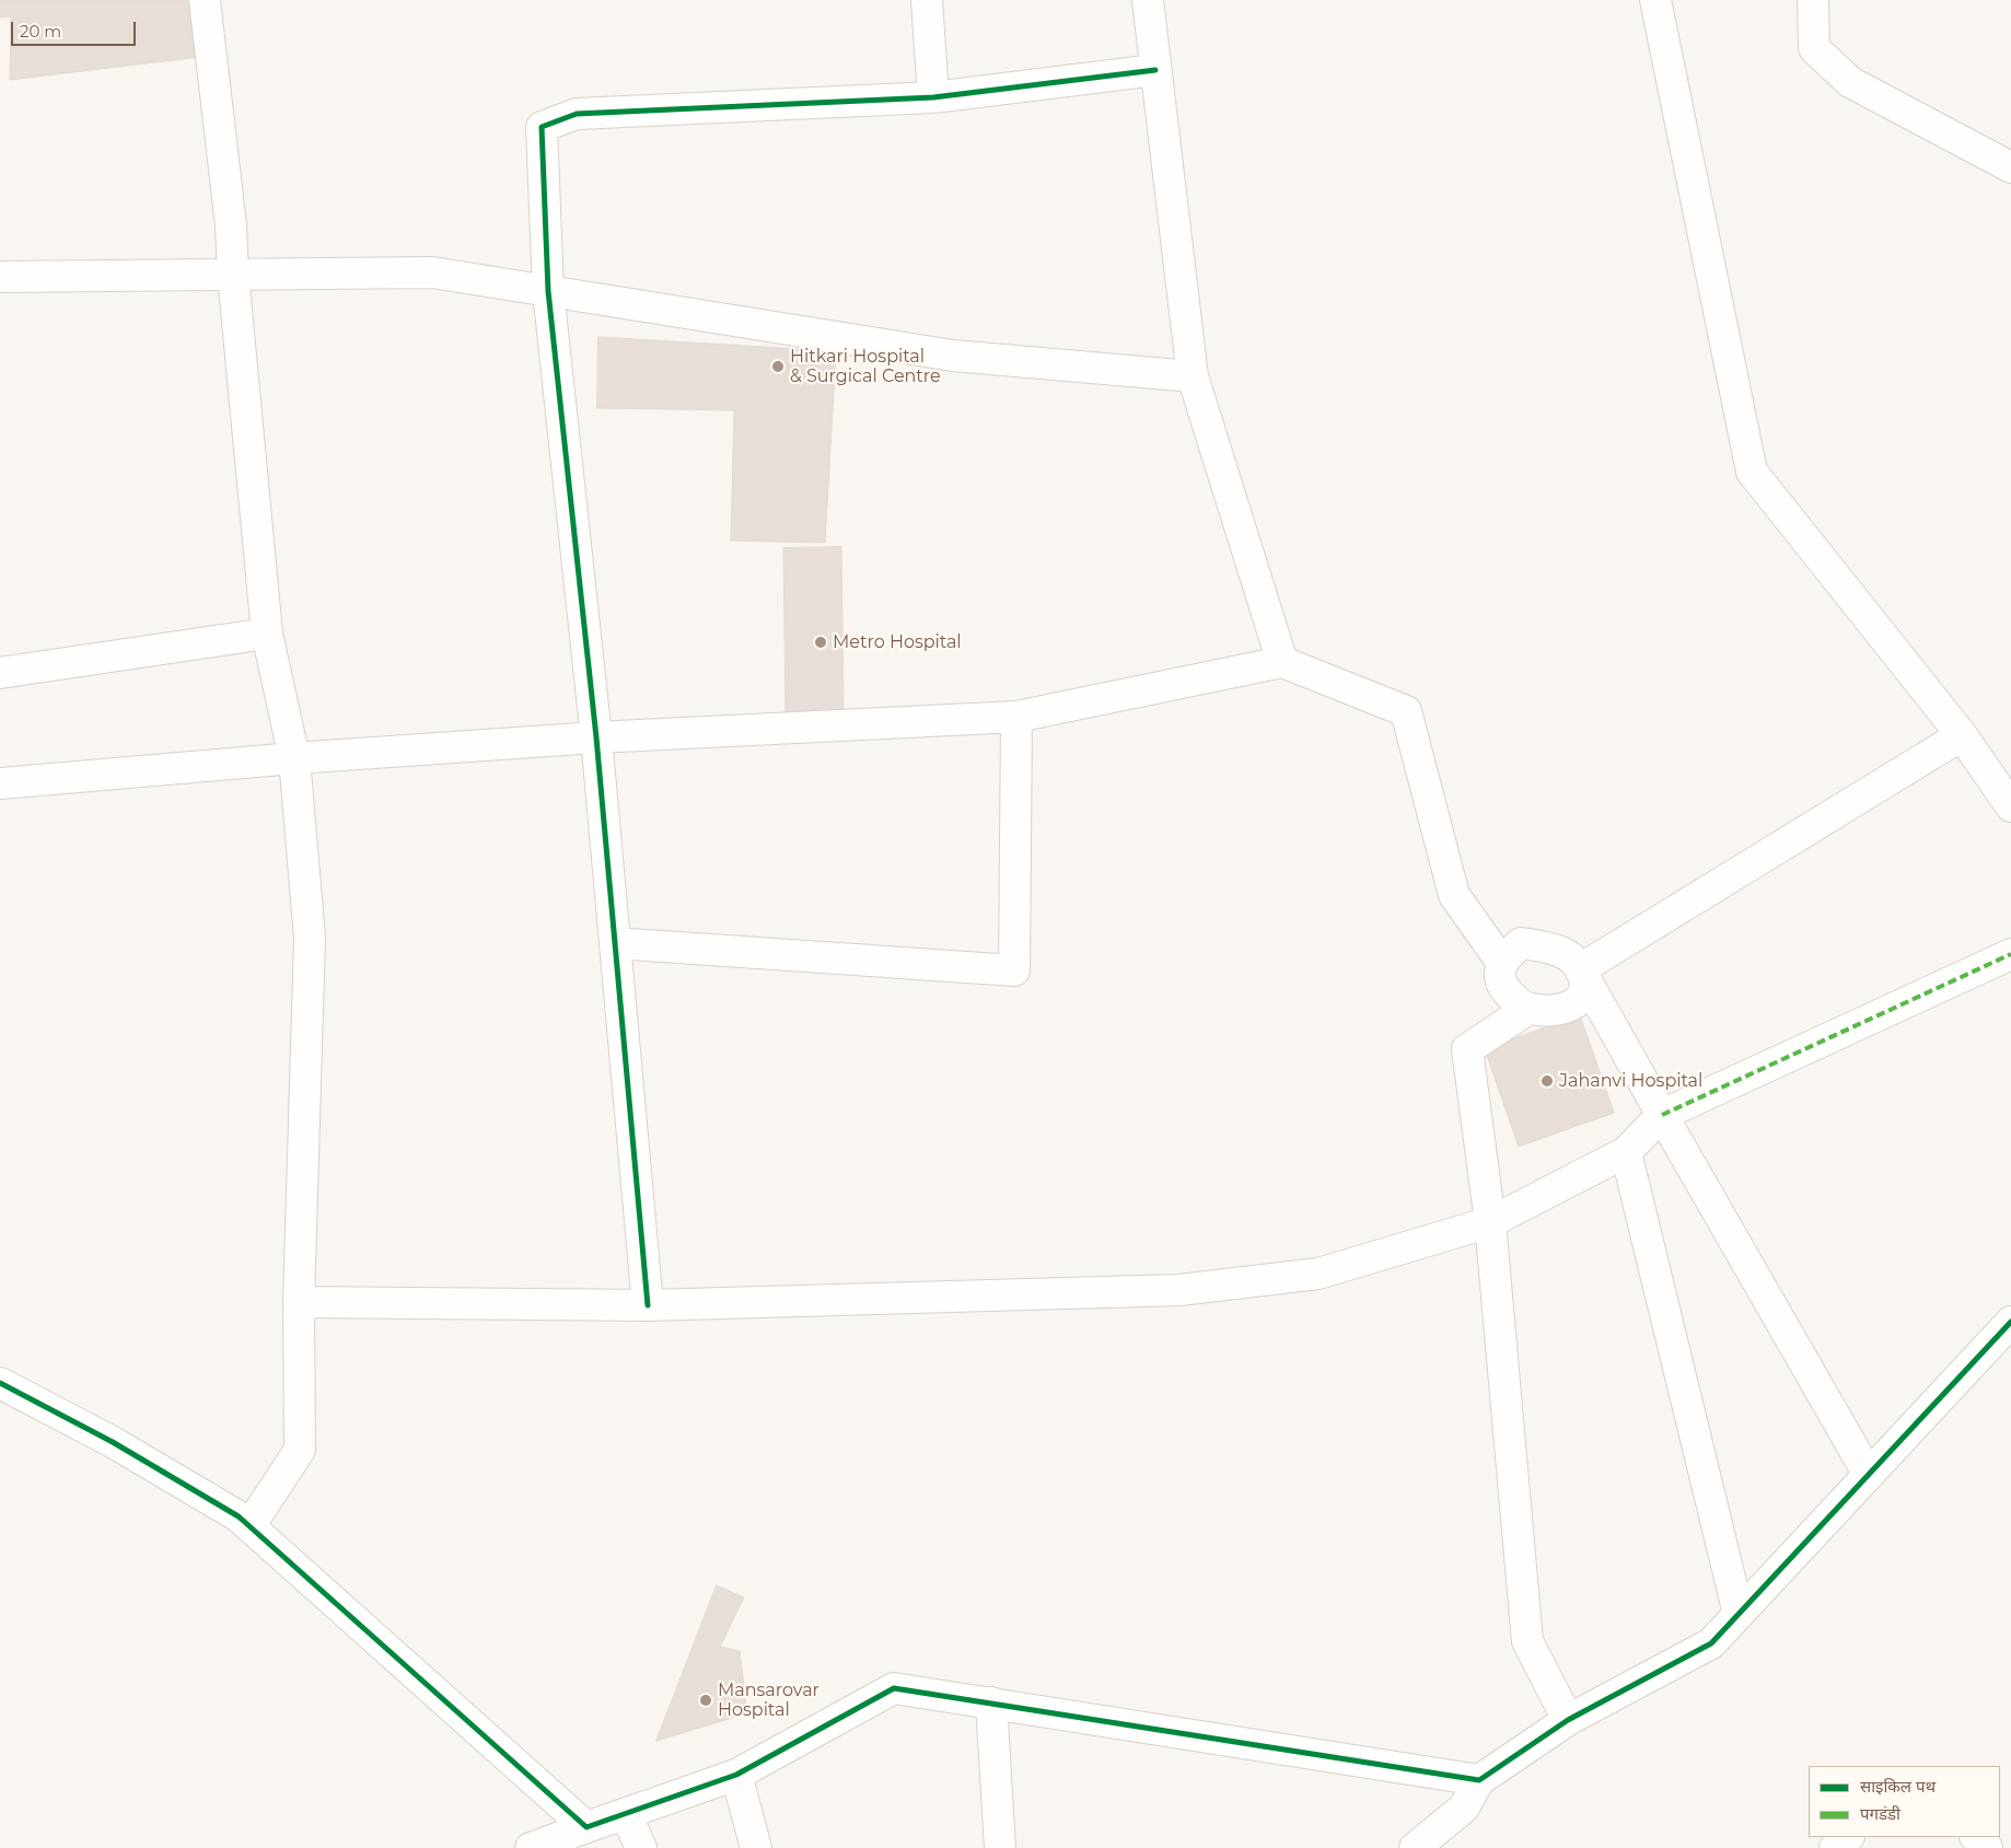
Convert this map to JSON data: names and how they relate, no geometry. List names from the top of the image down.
{
  "places": [
    "Hitkari Hospital & Surgical Centre",
    "Metro Hospital",
    "Jahanvi Hospital",
    "Mansarovar Hospital"
  ],
  "legend": ["साइकिल पथ", "पगडंडी"],
  "scale_bar": "20 m"
}
